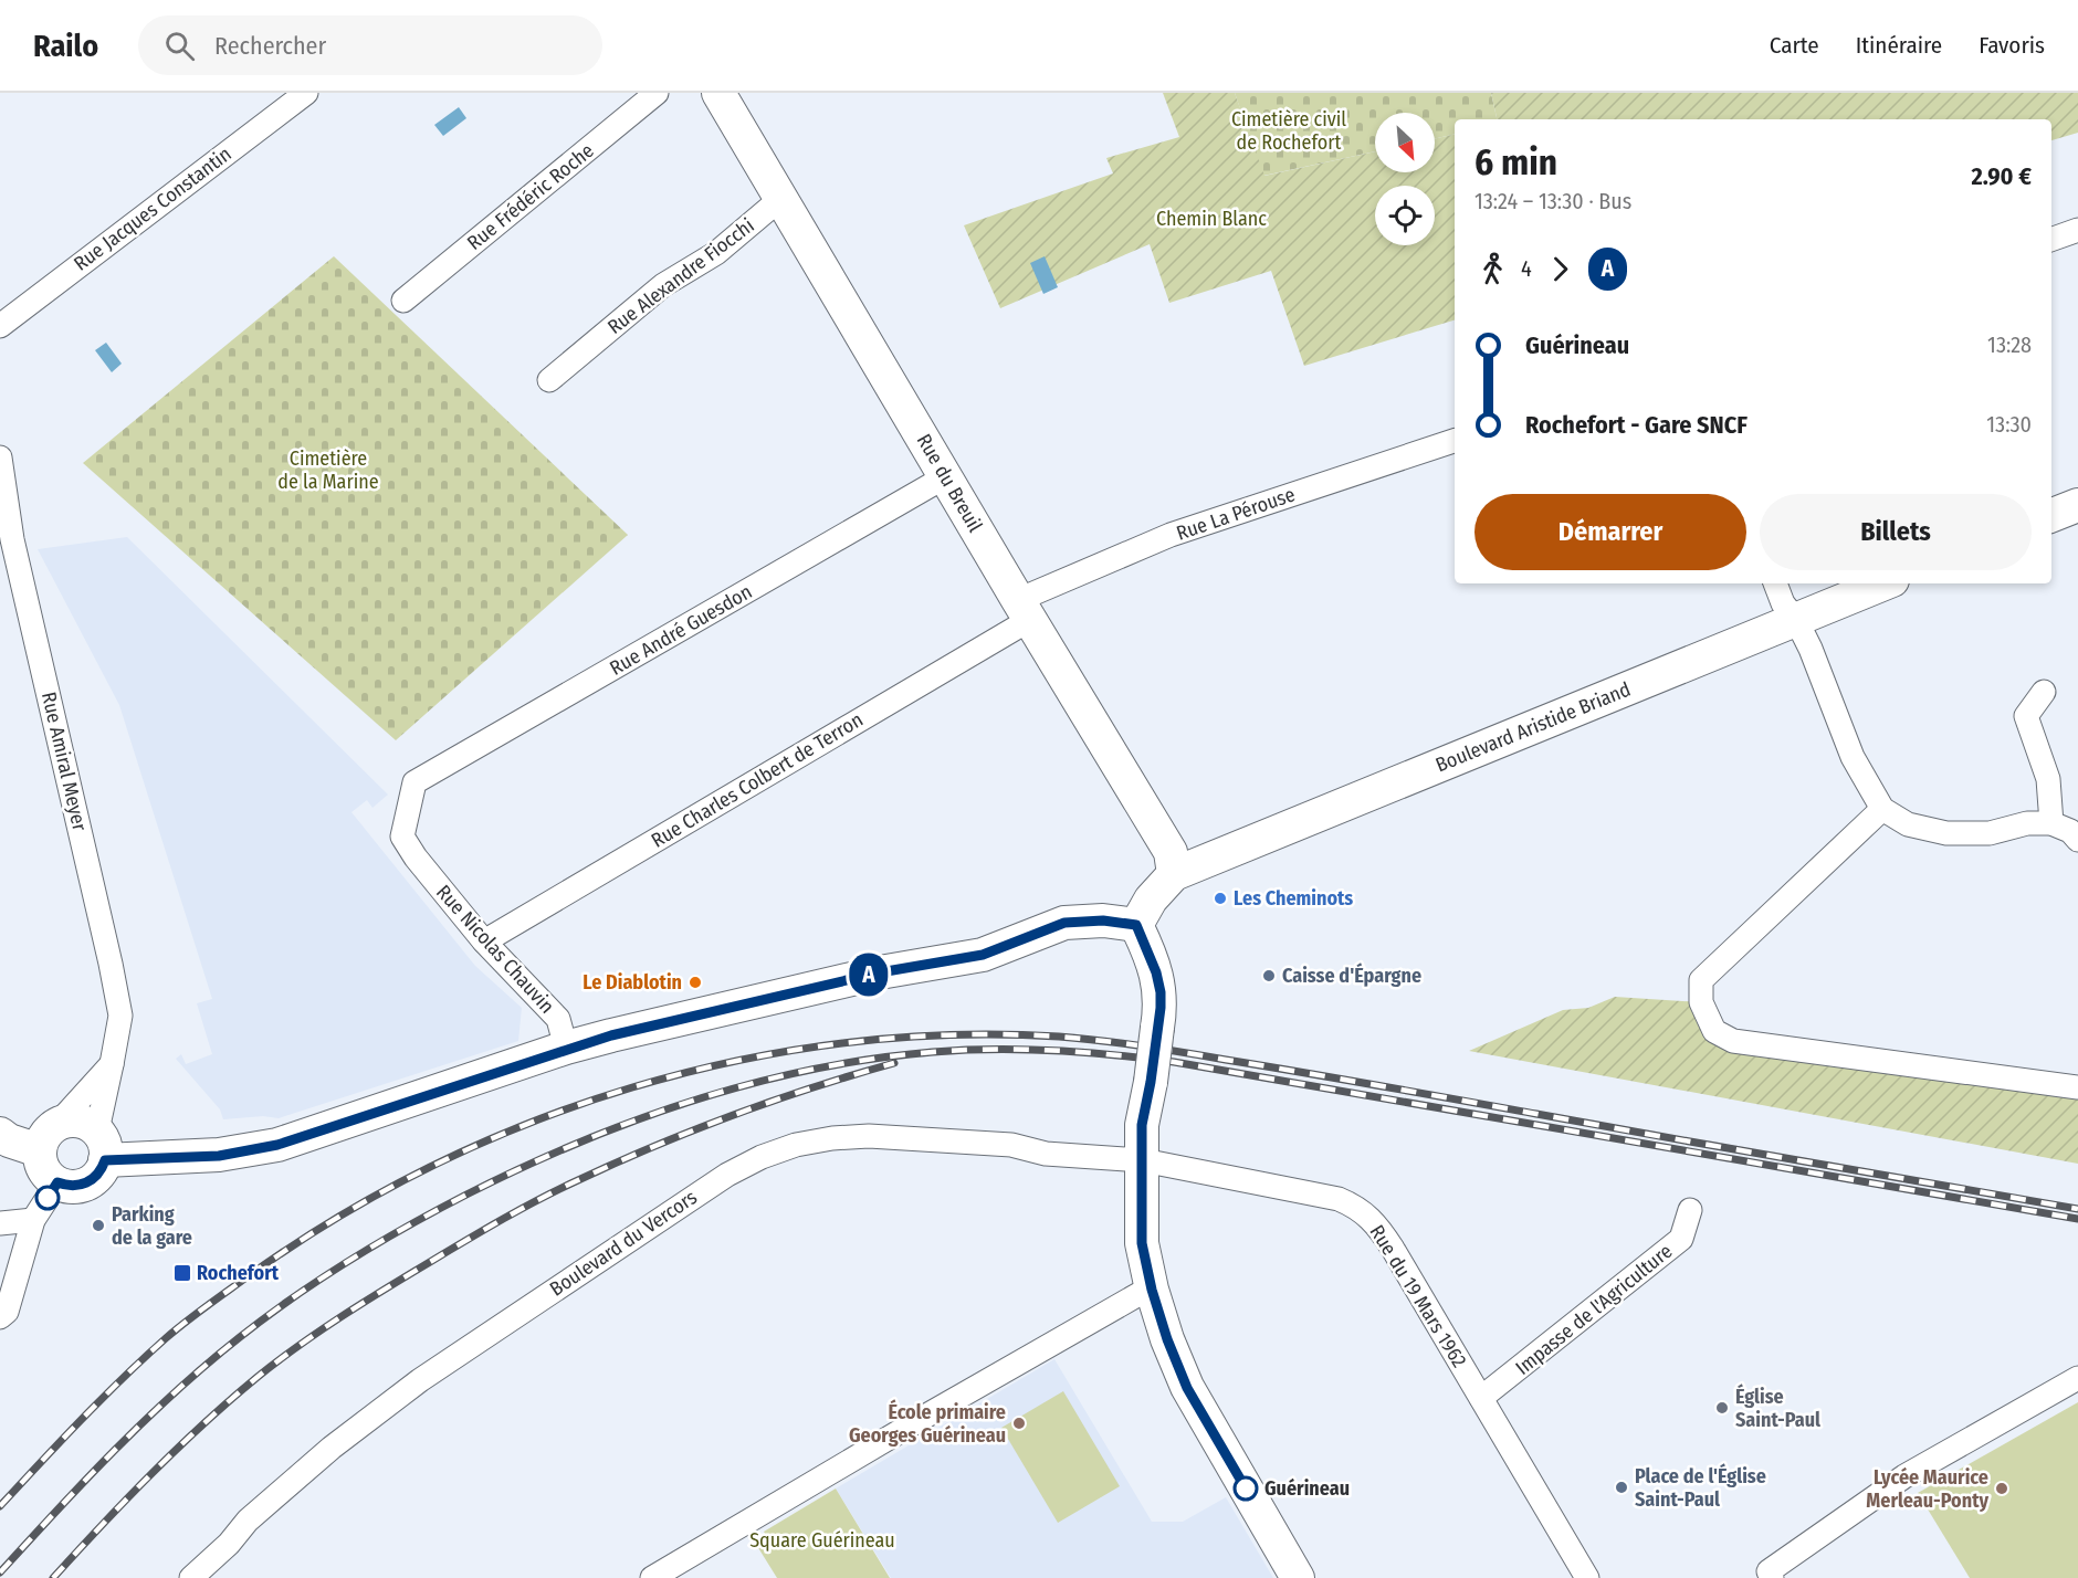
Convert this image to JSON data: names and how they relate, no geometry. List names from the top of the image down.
{
  "streets": {
    "street": [
      "Rue Frédéric Roche",
      "Rue Jacques Constantin",
      "Rue Alexandre Fiocchi",
      "Rue du Breuil",
      "Rue La Pérouse",
      "Rue André Guesdon",
      "Boulevard Aristide Briand",
      "Rue Amiral Meyer",
      "Rue Charles Colbert de Terron",
      "Rue Nicolas Chauvin",
      "Boulevard du Vercors",
      "Rue du 19 Mars 1962",
      "Impasse de l'Agriculture"
    ]
  },
  "crossings": [
    ["Rue Alexandre Fiocchi", "Rue du Breuil"],
    ["Rue du Breuil", "Rue La Pérouse"],
    ["Rue du Breuil", "Rue André Guesdon"],
    ["Rue du Breuil", "Boulevard Aristide Briand"],
    ["Rue du Breuil", "Rue Charles Colbert de Terron"],
    ["Rue La Pérouse", "Rue Charles Colbert de Terron"],
    ["Rue André Guesdon", "Rue Nicolas Chauvin"],
    ["Rue Charles Colbert de Terron", "Rue Nicolas Chauvin"],
    ["Boulevard du Vercors", "Rue du 19 Mars 1962"],
    ["Rue du 19 Mars 1962", "Impasse de l'Agriculture"]
  ],
  "parks": [
    "Cimetière civil de Rochefort",
    "Chemin Blanc",
    "Cimetière de la Marine",
    "Square Guérineau"
  ],
  "places": {
    "other": [
      "Les Cheminots",
      "Caisse d'Épargne",
      "Le Diablotin",
      "Parking de la gare",
      "Église Saint-Paul",
      "École primaire Georges Guérineau",
      "Place de l'Église Saint-Paul",
      "Guérineau",
      "Lycée Maurice Merleau-Ponty"
    ],
    "transit": ["Rochefort"]
  },
  "lines": ["bus line A"],
  "north": "bottom right",
  "page": {
    "header": "Railo",
    "search": "Rechercher",
    "nav": ["Carte", "Itinéraire", "Favoris"],
    "on_map": "A",
    "heading": ["6 min", "13:24 – 13:30 · Bus", "2.90 €"],
    "legs": ["4", "A"],
    "list": [
      {
        "name": "Guérineau",
        "value": "13:28"
      },
      {
        "name": "Rochefort - Gare SNCF",
        "value": "13:30"
      }
    ],
    "buttons": ["Démarrer", "Billets"]
  }
}
